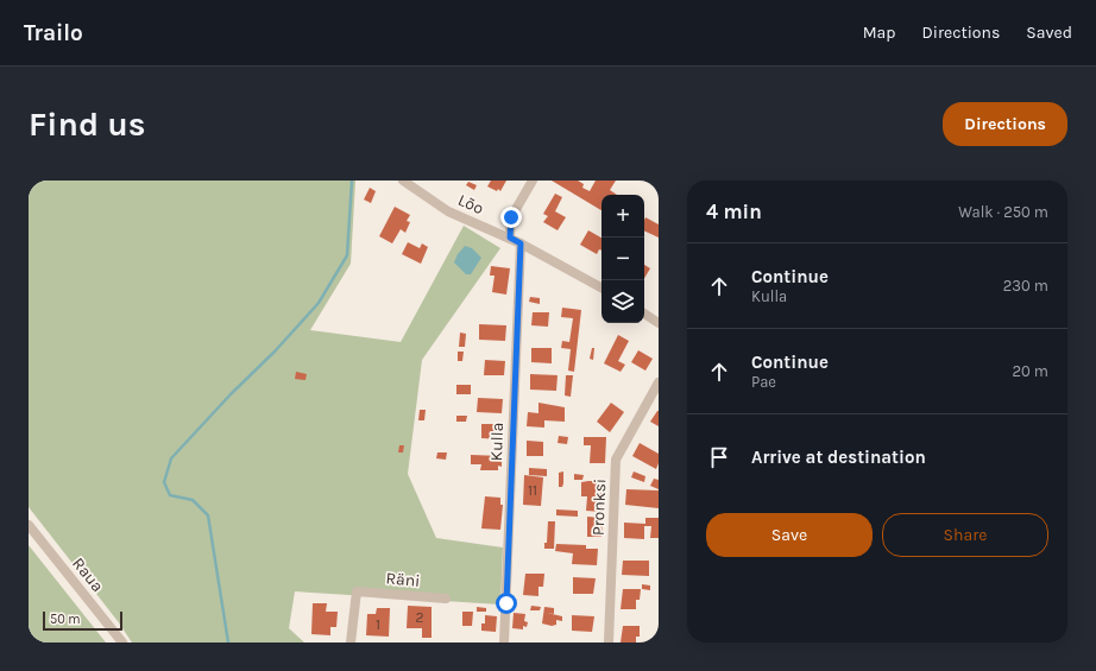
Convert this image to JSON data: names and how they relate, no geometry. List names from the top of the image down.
{
  "streets": {
    "street": [
      "Lõo",
      "Kulla",
      "Pronksi",
      "Raua",
      "Räni"
    ]
  },
  "crossings": [
    ["Lõo", "Kulla"]
  ],
  "house_numbers": ["11", "2", "1"],
  "scale_bar": "50 m",
  "page": {
    "header": "Trailo",
    "nav": ["Map", "Directions", "Saved"],
    "buttons": [
      "Directions",
      ["Save", "Share"]
    ],
    "title": "Find us",
    "heading": ["4 min", "Walk · 250 m"],
    "map_buttons": ["+", "−"],
    "list": [
      ["Continue", "Kulla", "230 m"],
      ["Continue", "Pae", "20 m"],
      "Arrive at destination"
    ],
    "scale": "50 m"
  }
}
